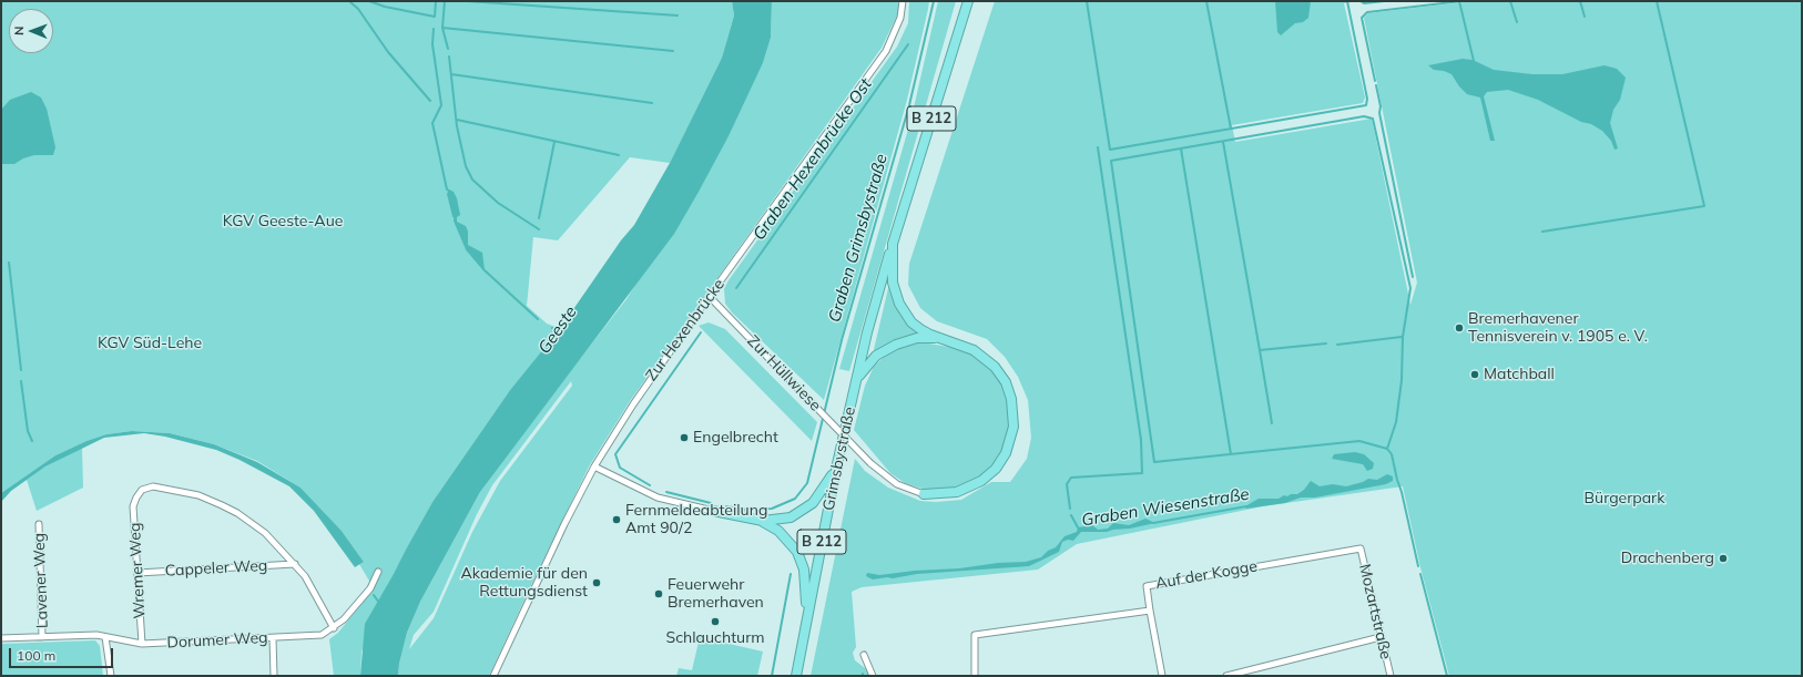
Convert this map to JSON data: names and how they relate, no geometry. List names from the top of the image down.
{
  "streets": {
    "highway": ["B 212", "Grimsbystraße"],
    "street": [
      "Zur Hexenbrücke",
      "Zur Hüllwiese",
      "Cappeler Weg",
      "Wremer Weg",
      "Auf der Kogge",
      "Lavener Weg",
      "Mozartstraße",
      "Dorumer Weg"
    ]
  },
  "crossings": [
    ["B 212", "Grimsbystraße"],
    ["Zur Hexenbrücke", "Zur Hüllwiese"],
    ["Cappeler Weg", "Wremer Weg"],
    ["Wremer Weg", "Dorumer Weg"],
    ["Auf der Kogge", "Mozartstraße"],
    ["Lavener Weg", "Dorumer Weg"]
  ],
  "water": [
    "Graben Hexenbrücke Ost",
    "Graben Grimsbystraße",
    "Geeste",
    "Graben Wiesenstraße"
  ],
  "parks": ["KGV Geeste-Aue", "KGV Süd-Lehe", "Bürgerpark"],
  "places": [
    "Bremerhavener Tennisverein v. 1905 e. V.",
    "Matchball",
    "Engelbrecht",
    "Fernmeldeabteilung Amt 90/2",
    "Drachenberg",
    "Akademie für den Rettungsdienst",
    "Feuerwehr Bremerhaven",
    "Schlauchturm"
  ],
  "scale_bar": "100 m",
  "north": "left"
}
